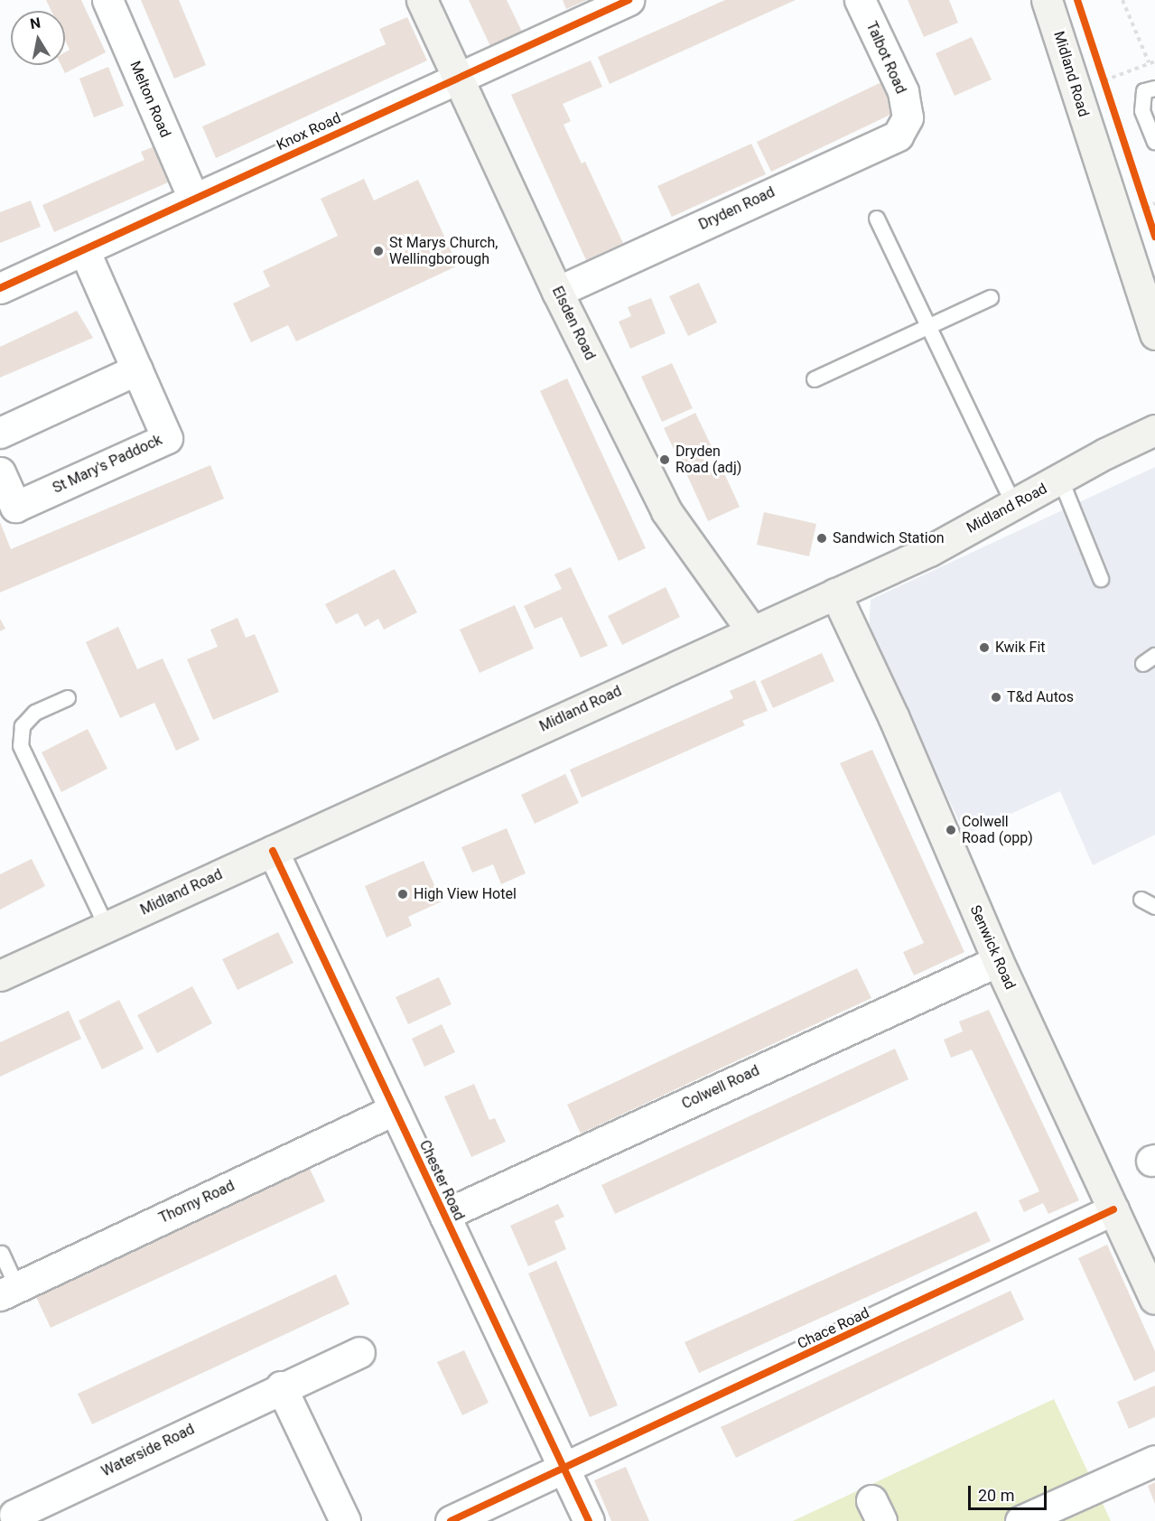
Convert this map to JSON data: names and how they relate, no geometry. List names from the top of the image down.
{
  "streets": {
    "main road": ["Midland Road", "Elsden Road", "Senwick Road"],
    "street": [
      "Talbot Road",
      "Melton Road",
      "Knox Road",
      "Dryden Road",
      "St Mary's Paddock",
      "Colwell Road",
      "Chester Road",
      "Thorny Road",
      "Chace Road",
      "Waterside Road"
    ]
  },
  "crossings": [
    ["Talbot Road", "Dryden Road"],
    ["Midland Road", "Elsden Road"],
    ["Midland Road", "Senwick Road"],
    ["Midland Road", "Chester Road"],
    ["Melton Road", "Knox Road"],
    ["Knox Road", "Elsden Road"],
    ["Knox Road", "St Mary's Paddock"],
    ["Dryden Road", "Elsden Road"],
    ["Senwick Road", "Colwell Road"],
    ["Senwick Road", "Chace Road"],
    ["Colwell Road", "Chester Road"],
    ["Chester Road", "Thorny Road"],
    ["Chester Road", "Chace Road"]
  ],
  "places": [
    "St Marys Church, Wellingborough",
    "Dryden Road (adj)",
    "Sandwich Station",
    "Kwik Fit",
    "T&d Autos",
    "Colwell Road (opp)",
    "High View Hotel"
  ],
  "scale_bar": "20 m",
  "north": "top"
}
